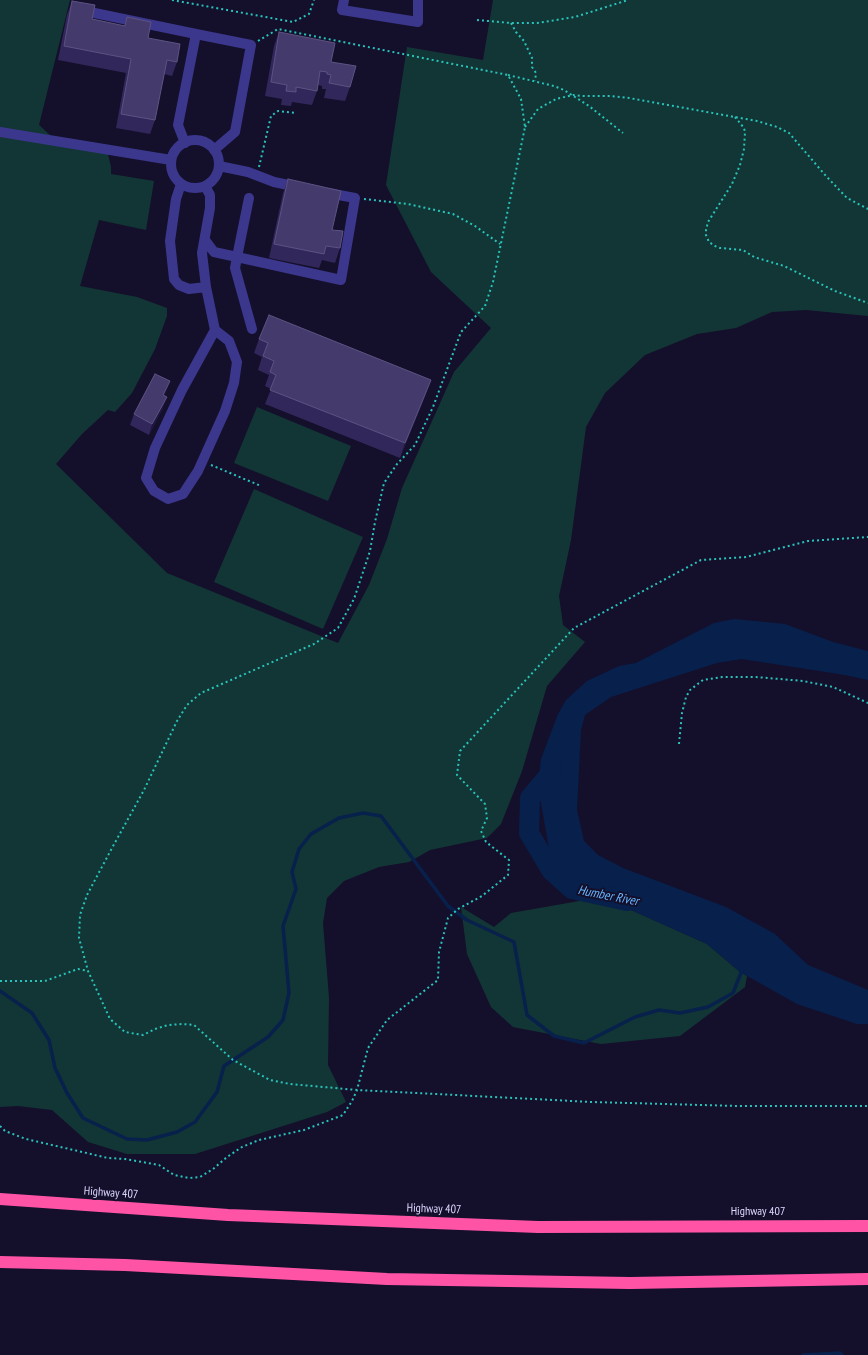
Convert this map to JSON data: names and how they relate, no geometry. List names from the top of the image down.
{
  "streets": {
    "highway": ["Highway 407"]
  },
  "water": ["Humber River"]
}
